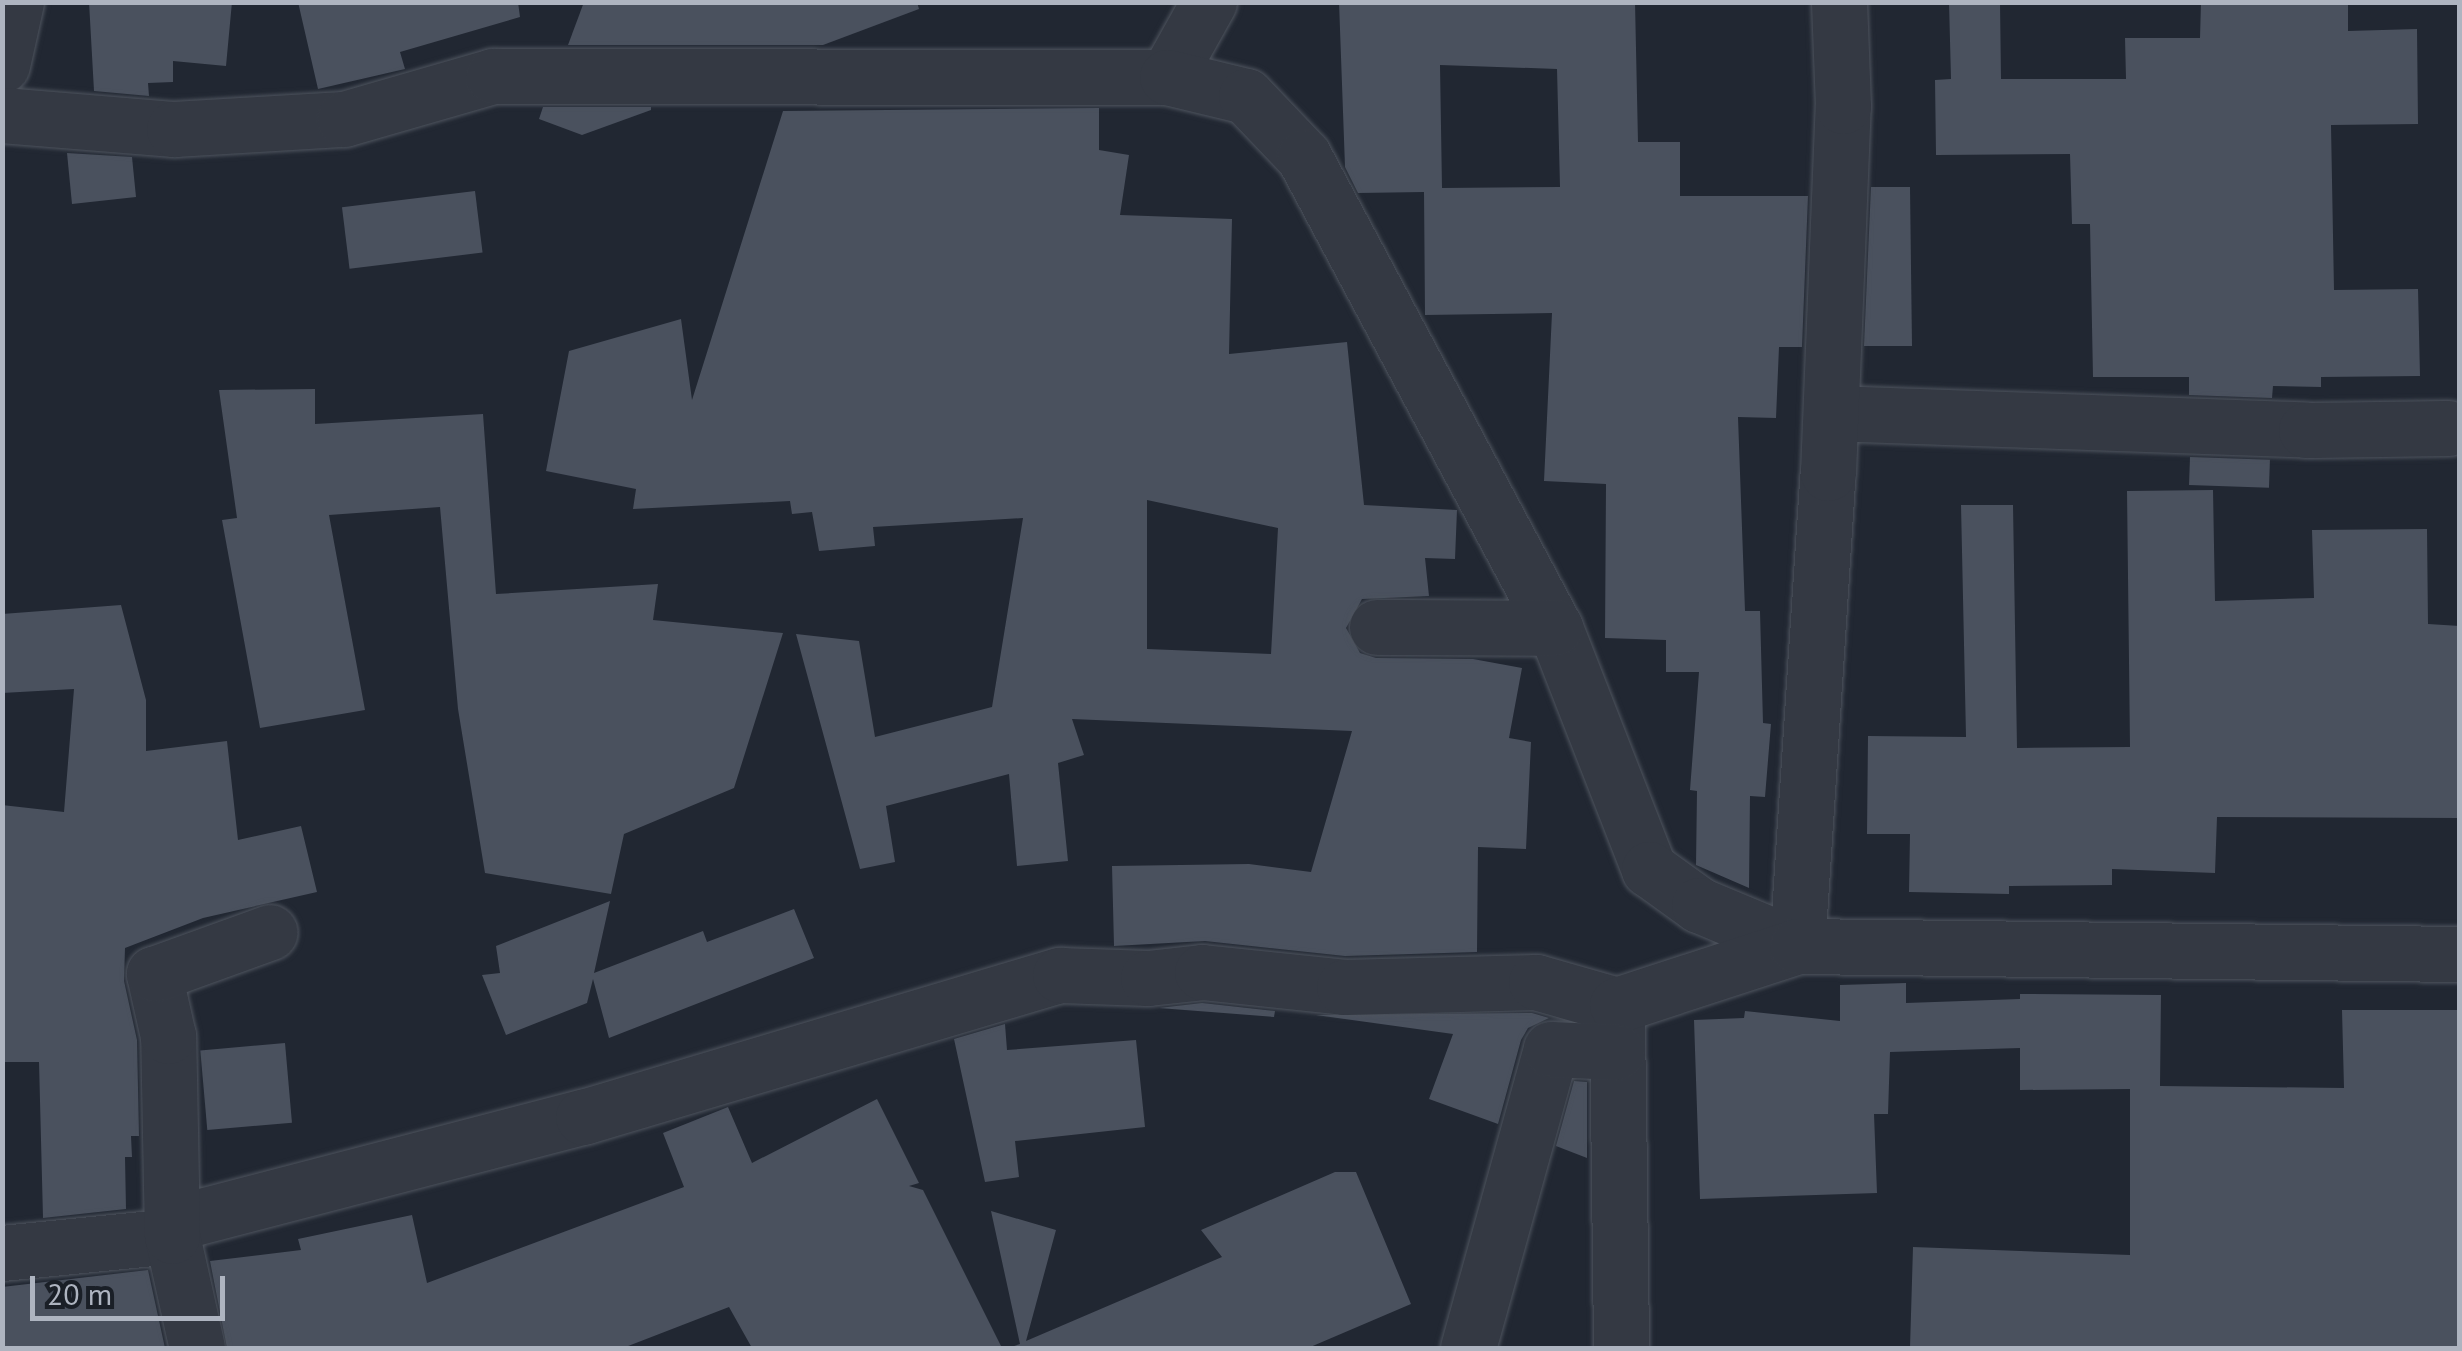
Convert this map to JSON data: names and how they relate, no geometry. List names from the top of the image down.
{
  "scale_bar": "20 m"
}
